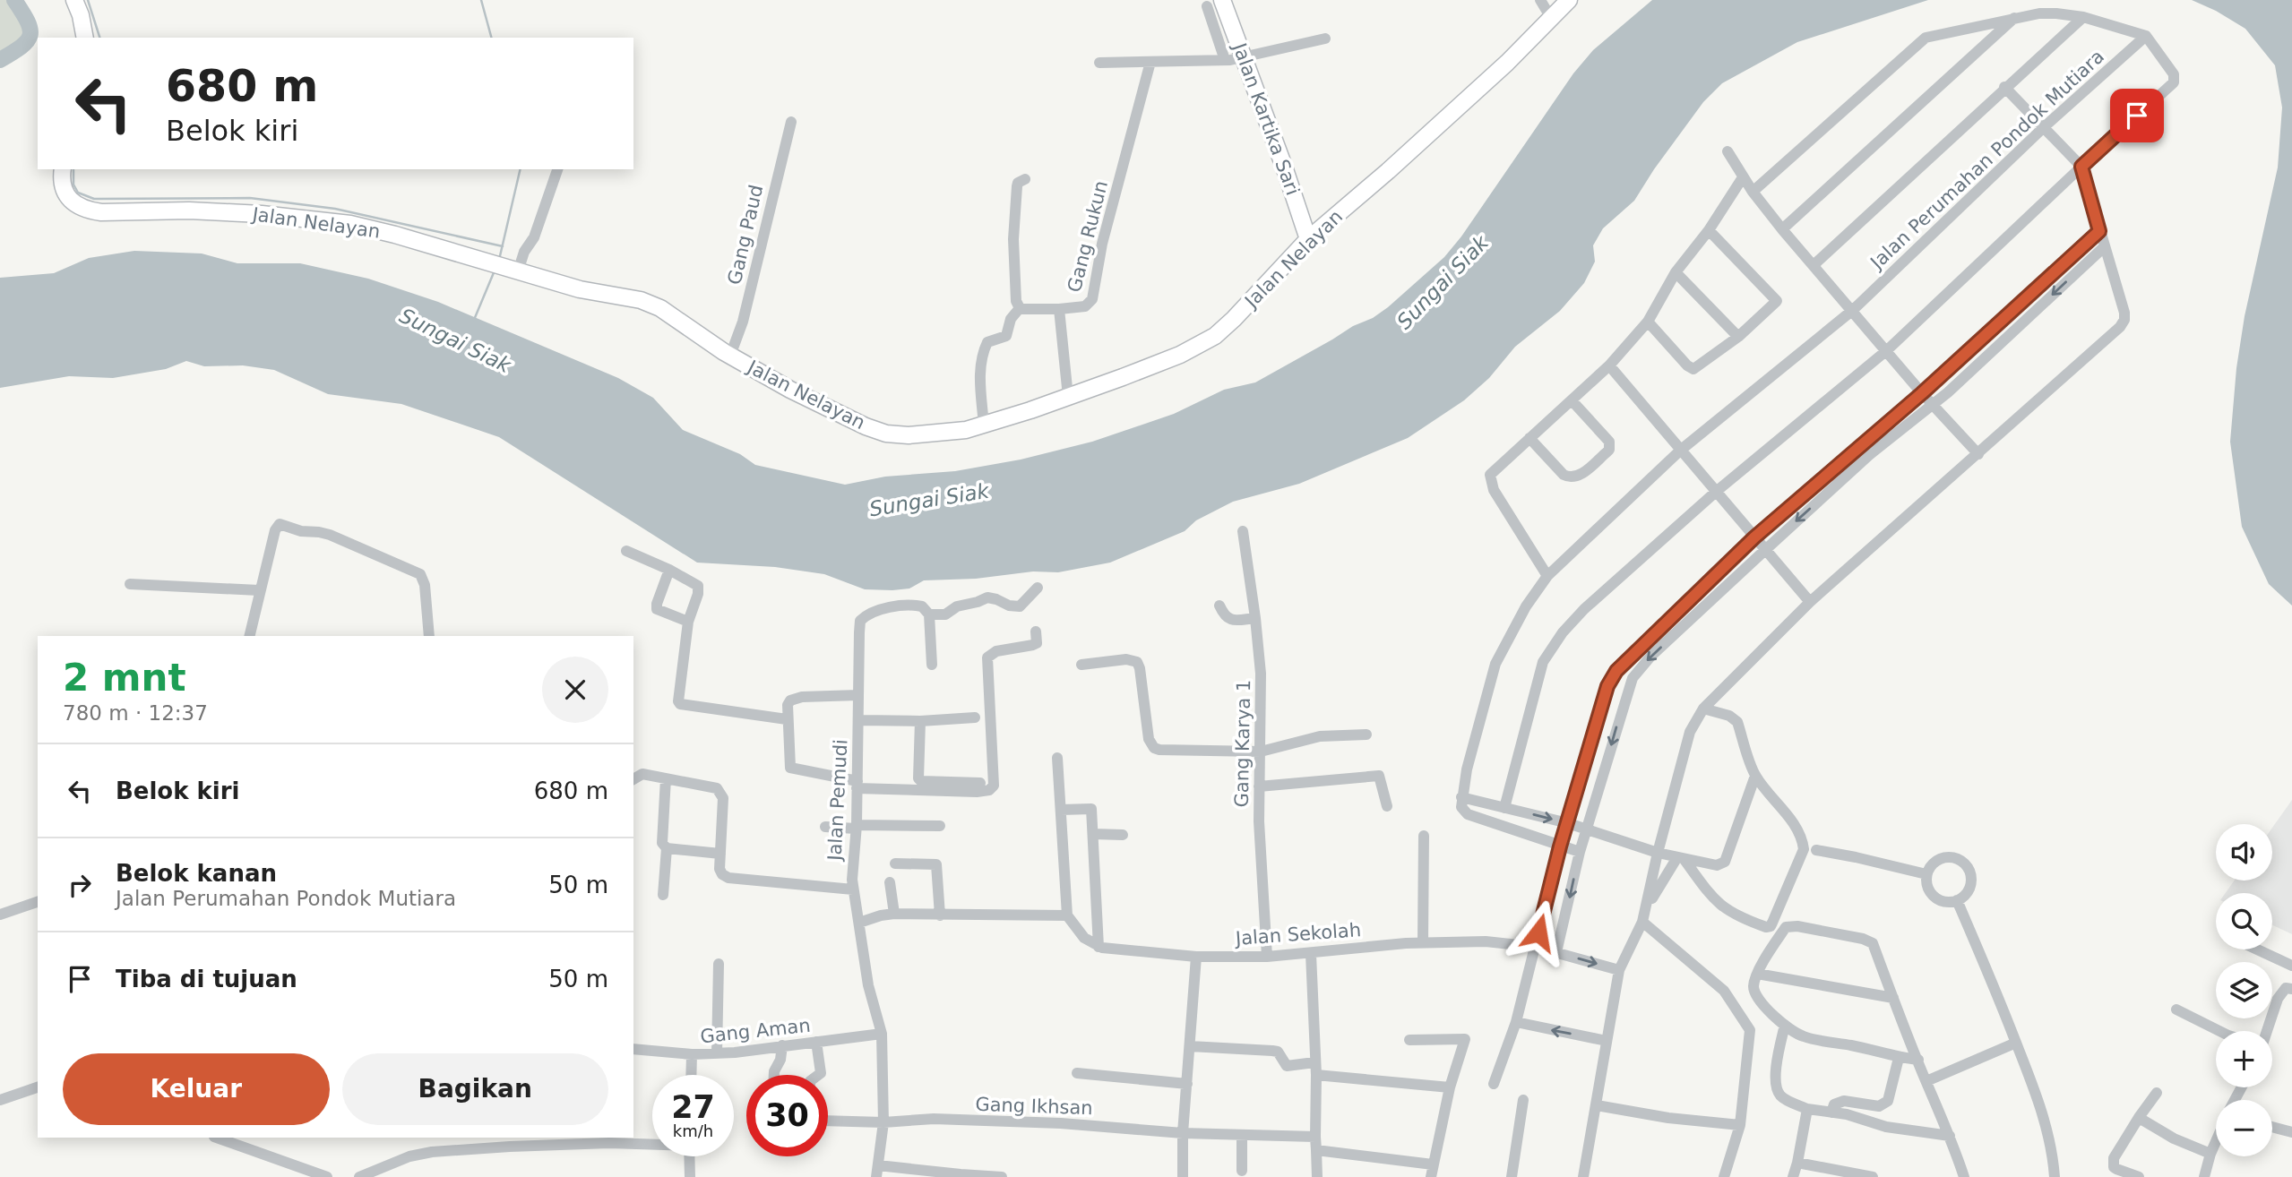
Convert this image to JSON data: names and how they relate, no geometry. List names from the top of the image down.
{
  "streets": {
    "main road": ["Jalan Kartika Sari", "Jalan Nelayan"],
    "street": [
      "Jalan Perumahan Pondok Mutiara",
      "Gang Paud",
      "Gang Rukun",
      "Gang Karya 1",
      "Jalan Pemudi",
      "Jalan Sekolah",
      "Gang Aman",
      "Gang Ikhsan"
    ]
  },
  "crossings": [
    ["Jalan Kartika Sari", "Jalan Nelayan"],
    ["Jalan Nelayan", "Gang Paud"],
    ["Jalan Nelayan", "Gang Rukun"],
    ["Gang Karya 1", "Jalan Sekolah"],
    ["Jalan Pemudi", "Gang Aman"],
    ["Jalan Pemudi", "Gang Ikhsan"]
  ],
  "water": ["Sungai Siak"],
  "page": {
    "turn": ["680 m", "Belok kiri"],
    "heading": ["2 mnt", "780 m · 12:37"],
    "list": [
      {
        "name": "Belok kiri",
        "value": "680 m"
      },
      {
        "name": "Belok kanan",
        "note": "Jalan Perumahan Pondok Mutiara",
        "value": "50 m"
      },
      {
        "name": "Tiba di tujuan",
        "value": "50 m"
      }
    ],
    "map_buttons": ["+", "−"],
    "buttons": ["Keluar", "Bagikan"],
    "speed": "27 km/h",
    "limit": "30"
  }
}
